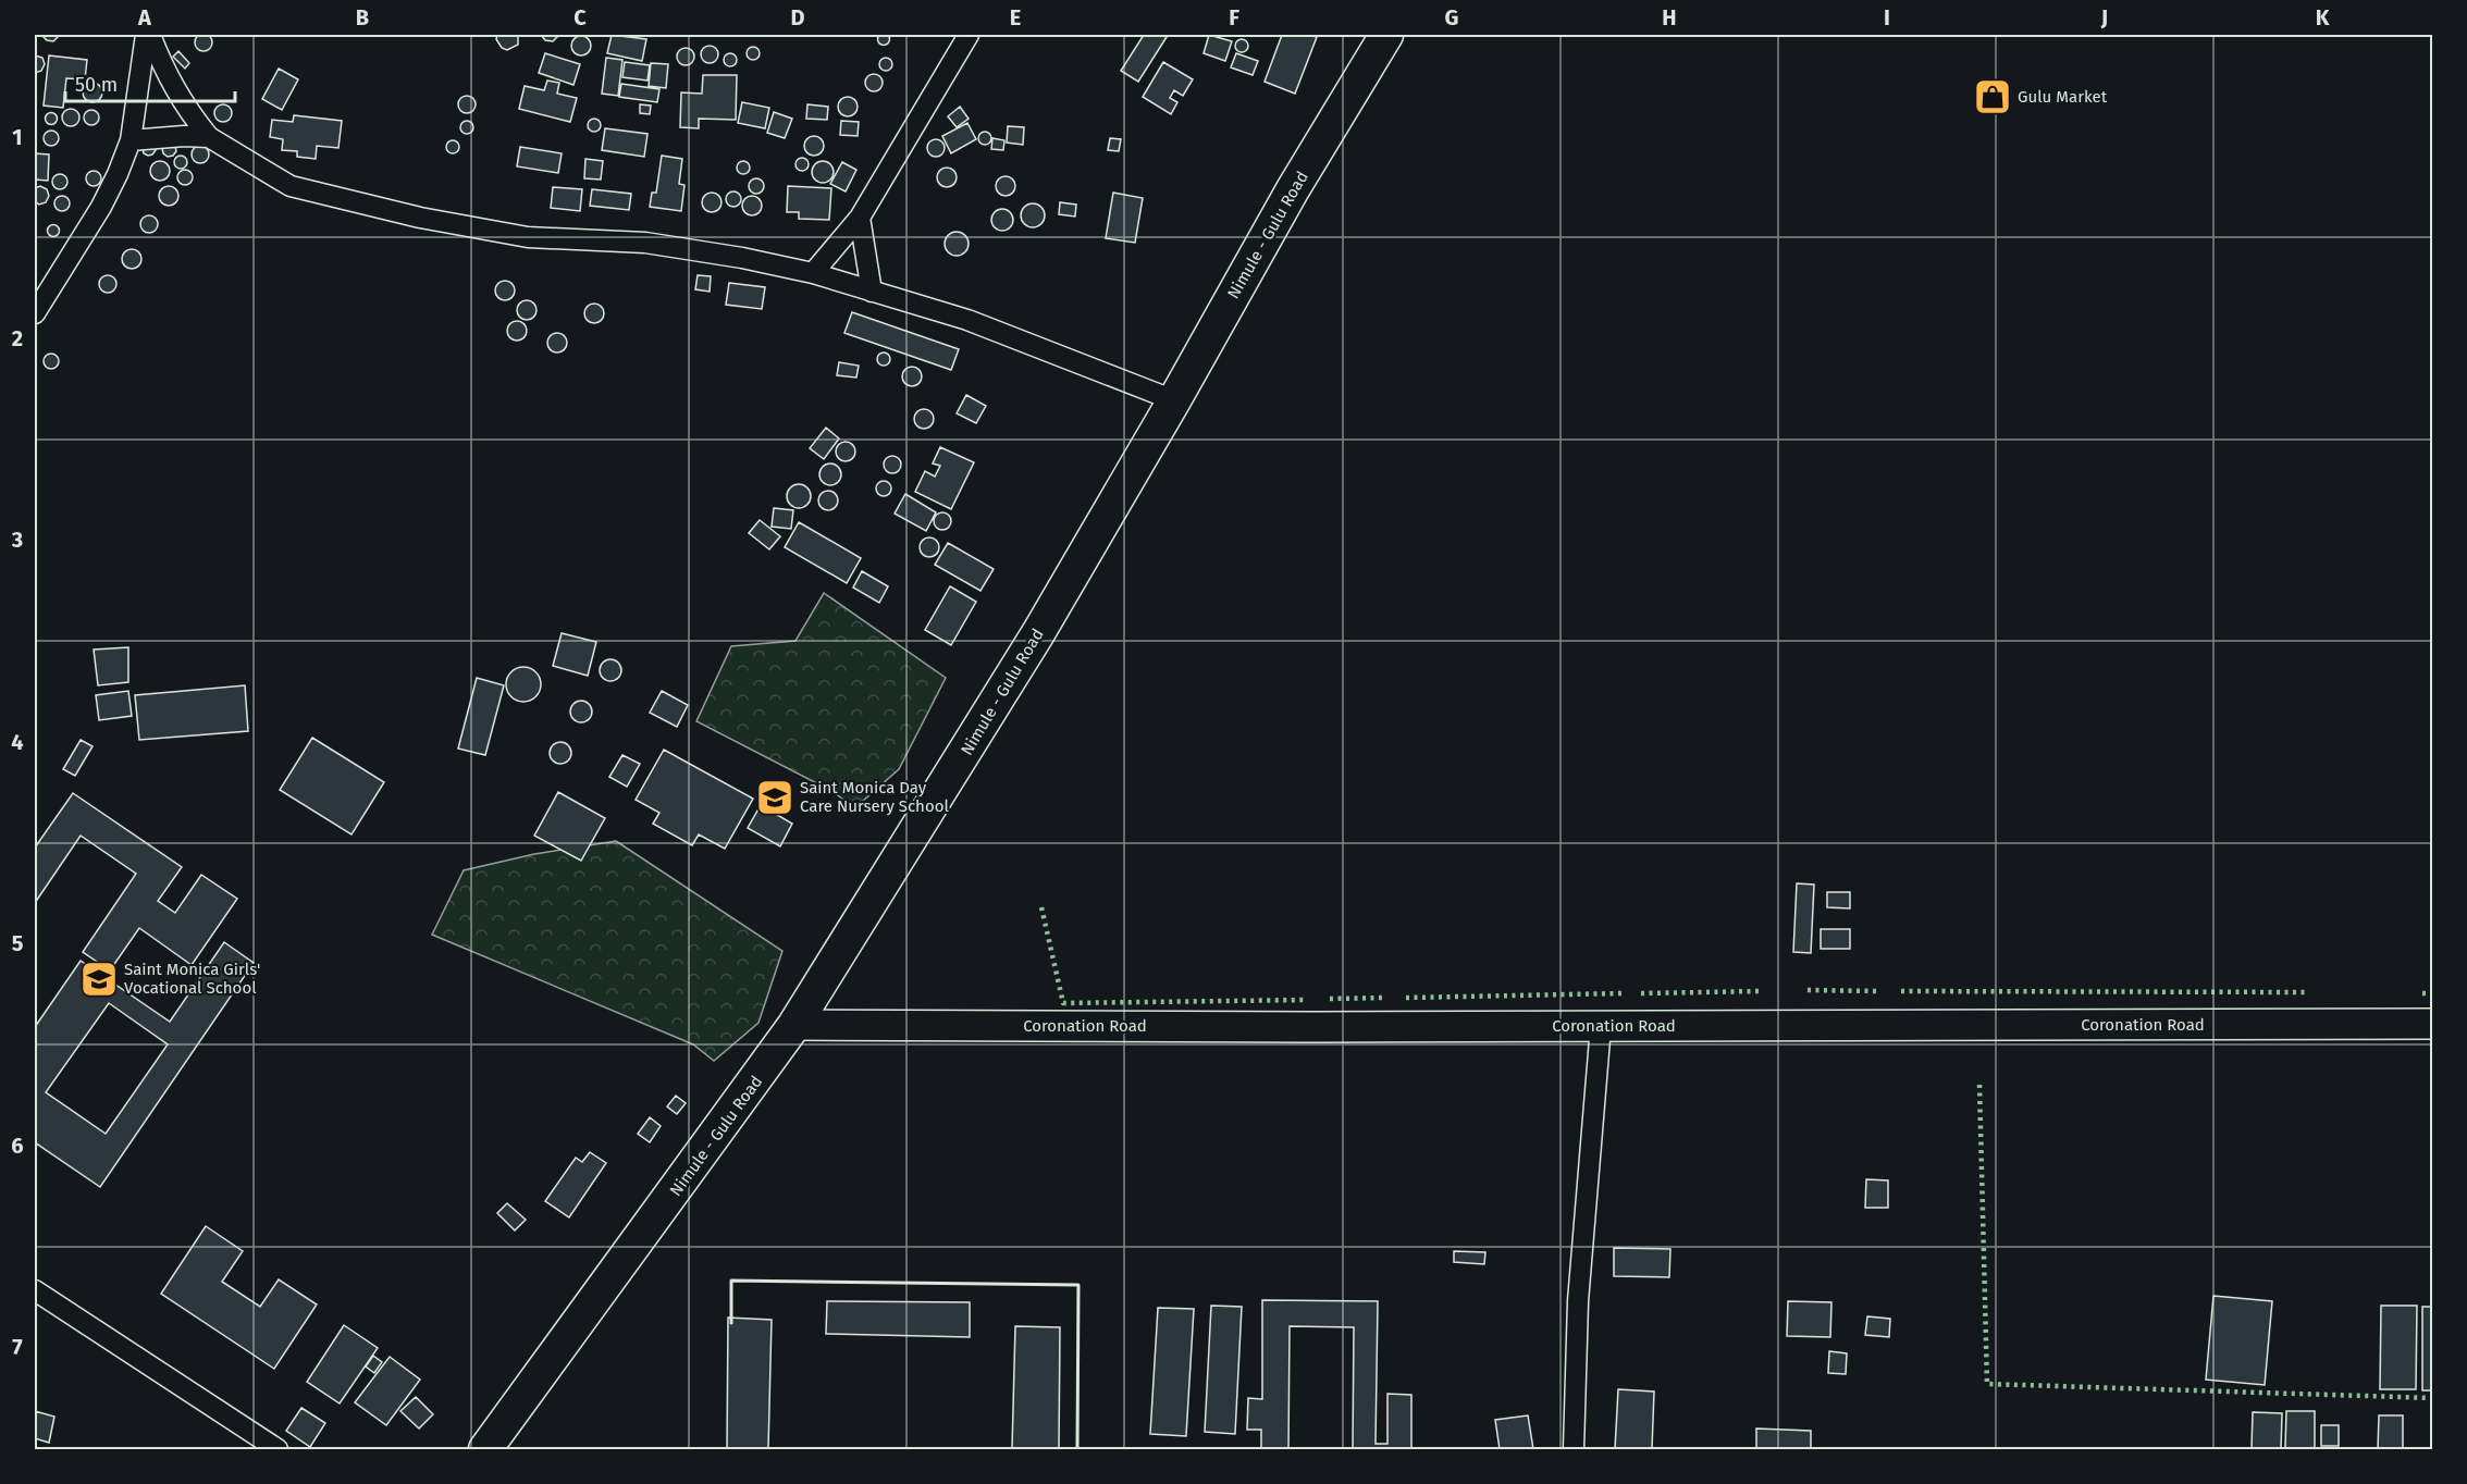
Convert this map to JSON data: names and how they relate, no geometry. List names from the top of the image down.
{
  "streets": {
    "main road": ["Nimule - Gulu Road", "Coronation Road"]
  },
  "crossings": [
    ["Nimule - Gulu Road", "Coronation Road"]
  ],
  "places": {
    "shop": ["Gulu Market"],
    "school or university": ["Saint Monica Day Care Nursery School", "Saint Monica Girls' Vocational School"]
  },
  "scale_bar": "50 m",
  "grid": {
    "columns": [
      "A",
      "B",
      "C",
      "D",
      "E",
      "F",
      "G",
      "H",
      "I",
      "J",
      "K"
    ],
    "rows": [
      "1",
      "2",
      "3",
      "4",
      "5",
      "6",
      "7"
    ]
  }
}
